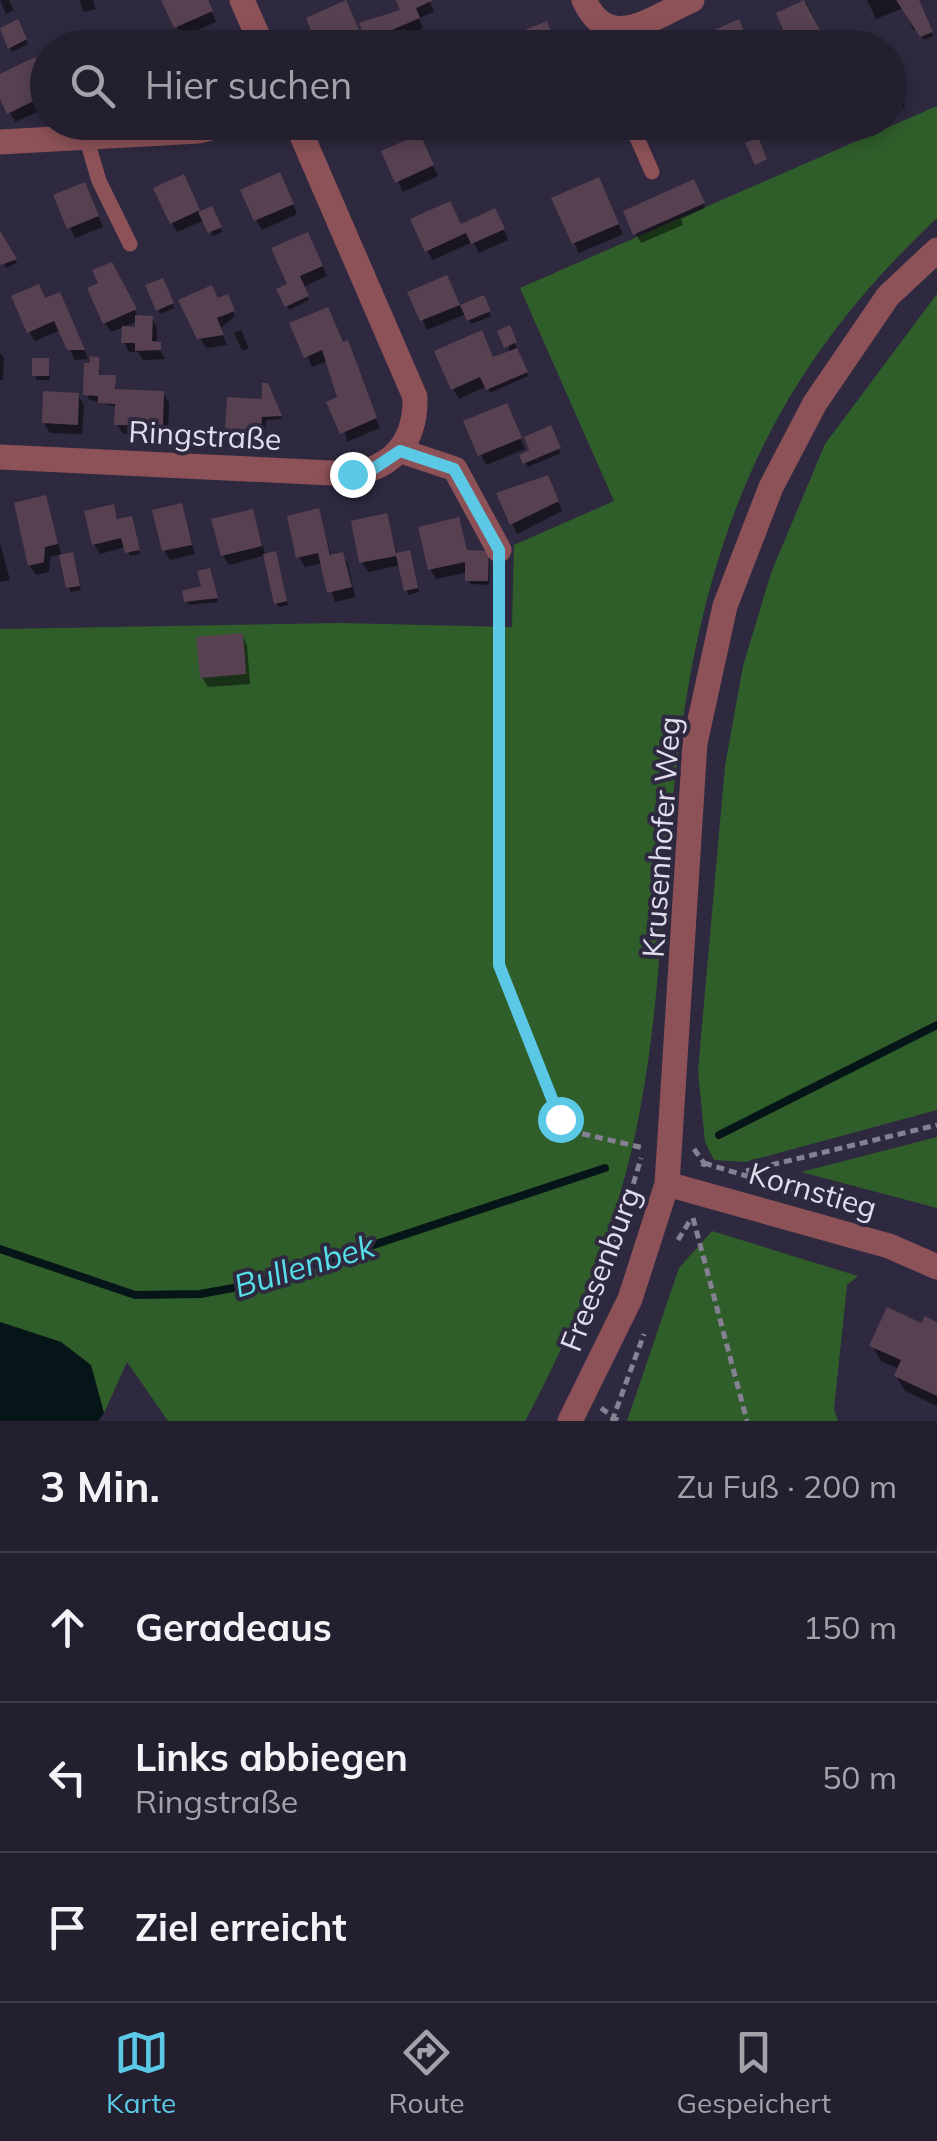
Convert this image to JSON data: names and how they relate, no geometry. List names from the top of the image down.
{
  "streets": {
    "street": [
      "Ringstraße",
      "Krusenhofer Weg",
      "Kornstieg",
      "Freesenburg"
    ]
  },
  "crossings": [
    ["Krusenhofer Weg", "Freesenburg"],
    ["Kornstieg", "Freesenburg"]
  ],
  "water": ["Bullenbek"],
  "page": {
    "search": "Hier suchen",
    "heading": ["3 Min.", "Zu Fuß · 200 m"],
    "list": [
      ["Geradeaus", "150 m"],
      ["Links abbiegen", "Ringstraße", "50 m"],
      "Ziel erreicht"
    ],
    "nav": ["Karte", "Route", "Gespeichert"]
  }
}
